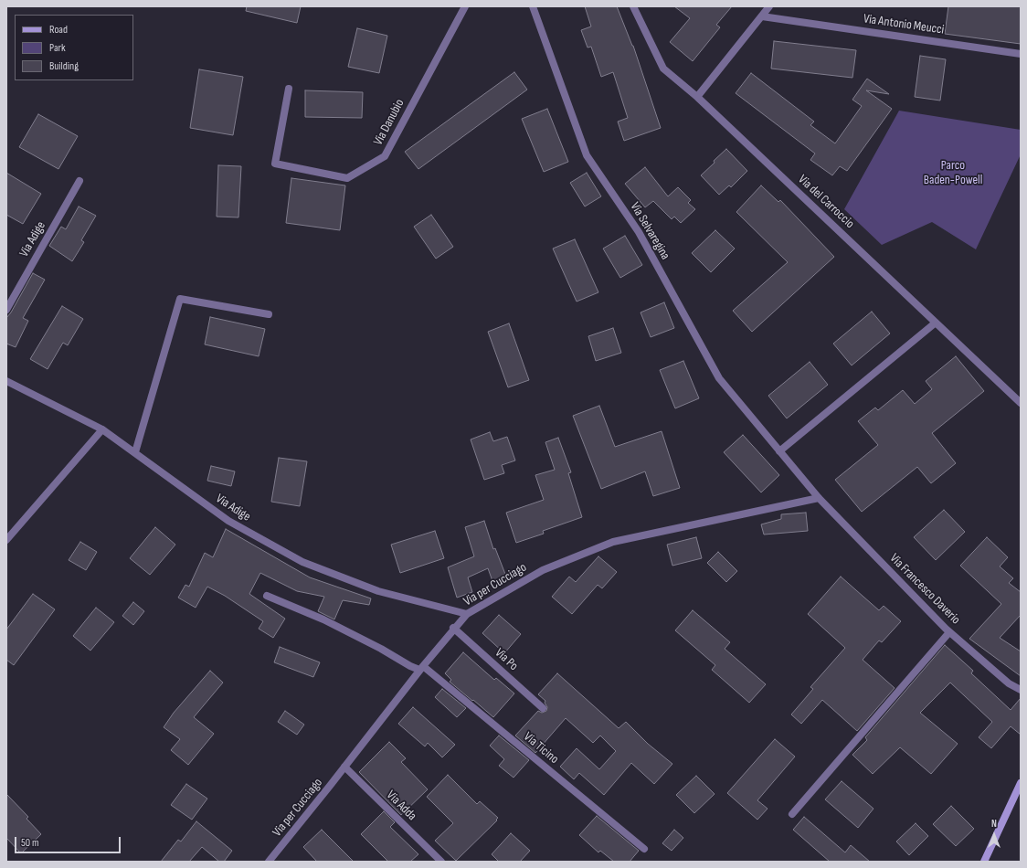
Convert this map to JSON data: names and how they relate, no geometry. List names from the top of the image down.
{
  "streets": {
    "street": [
      "Via Antonio Meucci",
      "Via Danubio",
      "Via del Carroccio",
      "Via Selvaregina",
      "Via Adige",
      "Via per Cucciago",
      "Via Francesco Daverio",
      "Via Po",
      "Via Ticino",
      "Via Adda"
    ]
  },
  "crossings": [
    ["Via Selvaregina", "Via per Cucciago"],
    ["Via Selvaregina", "Via Francesco Daverio"],
    ["Via Adige", "Via per Cucciago"],
    ["Via per Cucciago", "Via Francesco Daverio"],
    ["Via per Cucciago", "Via Po"],
    ["Via per Cucciago", "Via Ticino"],
    ["Via per Cucciago", "Via Adda"]
  ],
  "parks": ["Parco Baden-Powell"],
  "legend": ["Road", "Park", "Building"],
  "scale_bar": "50 m",
  "north": "top"
}
